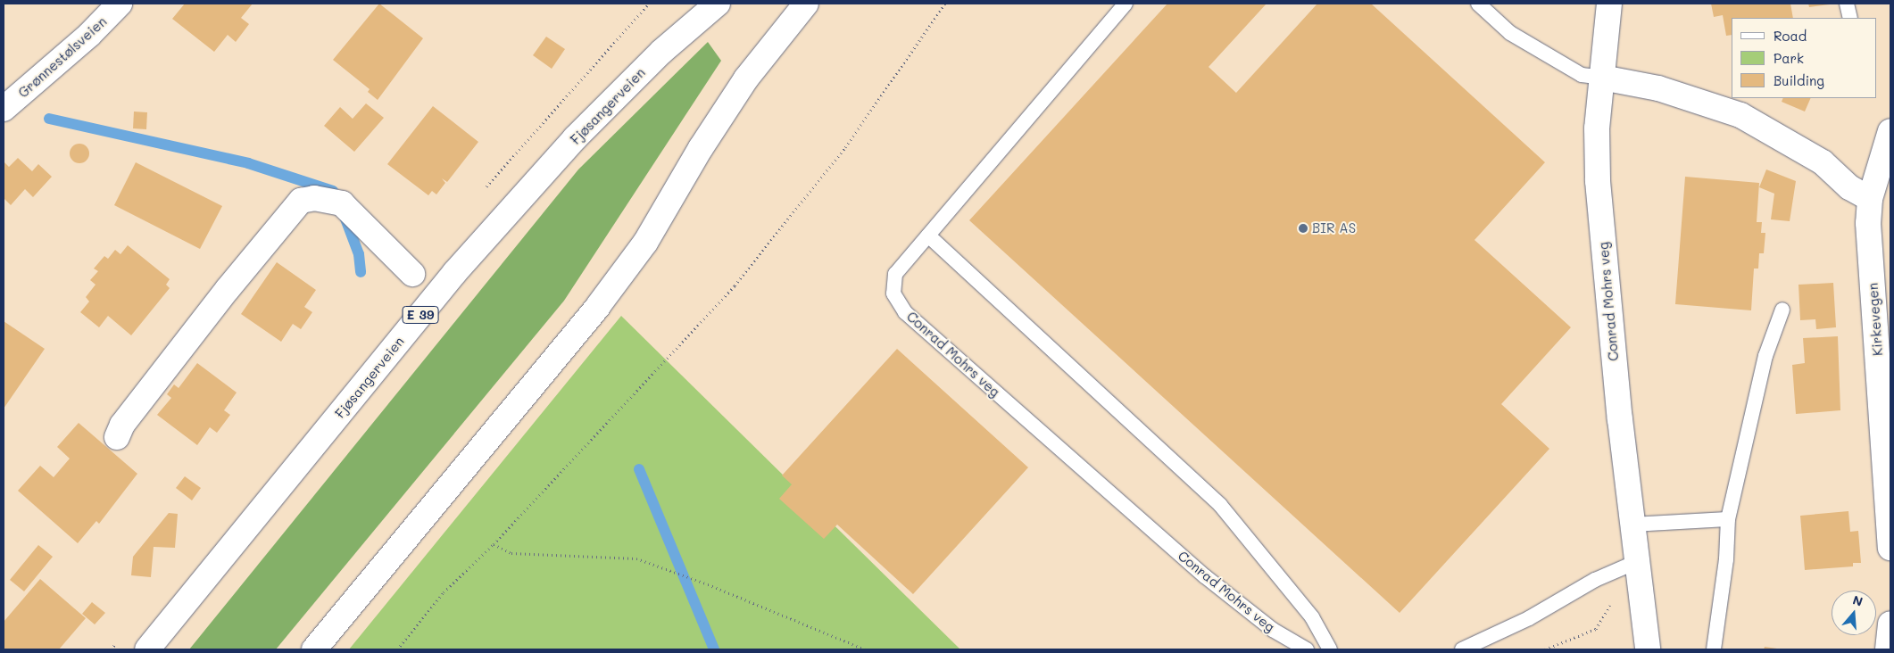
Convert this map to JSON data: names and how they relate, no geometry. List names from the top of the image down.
{
  "streets": {
    "main road": [
      "Grønnestølsveien",
      "Fjøsangerveien",
      "Conrad Mohrs veg",
      "E 39",
      "Kirkevegen"
    ]
  },
  "places": ["BIR AS"],
  "legend": ["Road", "Park", "Building"],
  "north": "top"
}
